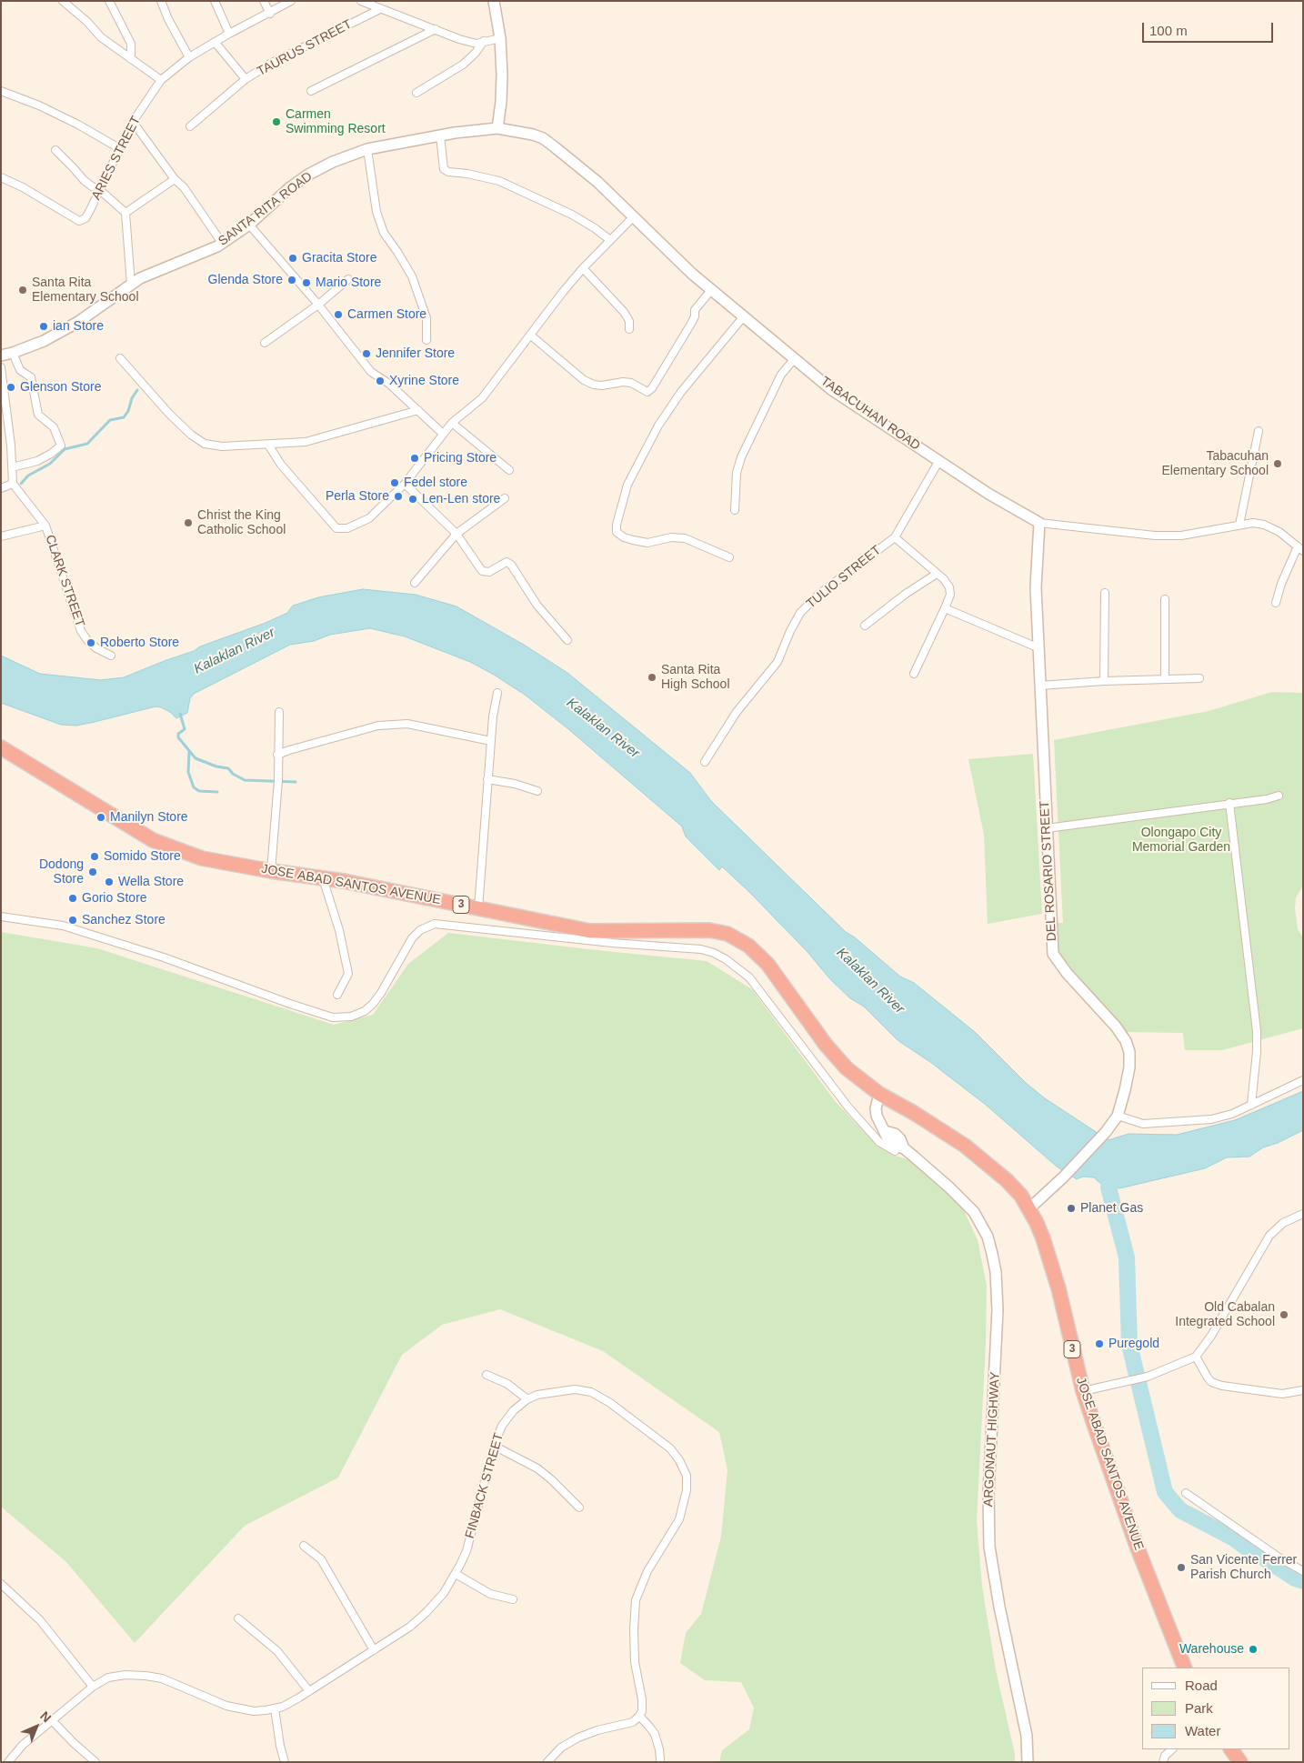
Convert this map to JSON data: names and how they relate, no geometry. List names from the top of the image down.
{
  "streets": {
    "highway": ["JOSE ABAD SANTOS AVENUE", "3"],
    "main road": [
      "SANTA RITA ROAD",
      "TABACUHAN ROAD",
      "DEL ROSARIO STREET",
      "ARGONAUT HIGHWAY"
    ],
    "street": [
      "TAURUS STREET",
      "ARIES STREET",
      "TULIO STREET",
      "CLARK STREET",
      "FINBACK STREET"
    ]
  },
  "crossings": [
    ["SANTA RITA ROAD", "TABACUHAN ROAD"],
    ["TABACUHAN ROAD", "TULIO STREET"],
    ["TABACUHAN ROAD", "DEL ROSARIO STREET"],
    ["DEL ROSARIO STREET", "JOSE ABAD SANTOS AVENUE"],
    ["JOSE ABAD SANTOS AVENUE", "ARGONAUT HIGHWAY"]
  ],
  "water": ["Kalaklan River"],
  "parks": ["Olongapo City Memorial Garden"],
  "places": [
    "Carmen Swimming Resort",
    "Gracita Store",
    "Glenda Store",
    "Mario Store",
    "Santa Rita Elementary School",
    "Carmen Store",
    "ian Store",
    "Jennifer Store",
    "Xyrine Store",
    "Glenson Store",
    "Pricing Store",
    "Tabacuhan Elementary School",
    "Fedel store",
    "Perla Store",
    "Len-Len store",
    "Christ the King Catholic School",
    "Roberto Store",
    "Santa Rita High School",
    "Manilyn Store",
    "Somido Store",
    "Dodong Store",
    "Wella Store",
    "Gorio Store",
    "Sanchez Store",
    "Planet Gas",
    "Old Cabalan Integrated School",
    "Puregold",
    "San Vicente Ferrer Parish Church",
    "Warehouse"
  ],
  "legend": ["Road", "Park", "Water"],
  "scale_bar": "100 m",
  "north": "top right"
}
